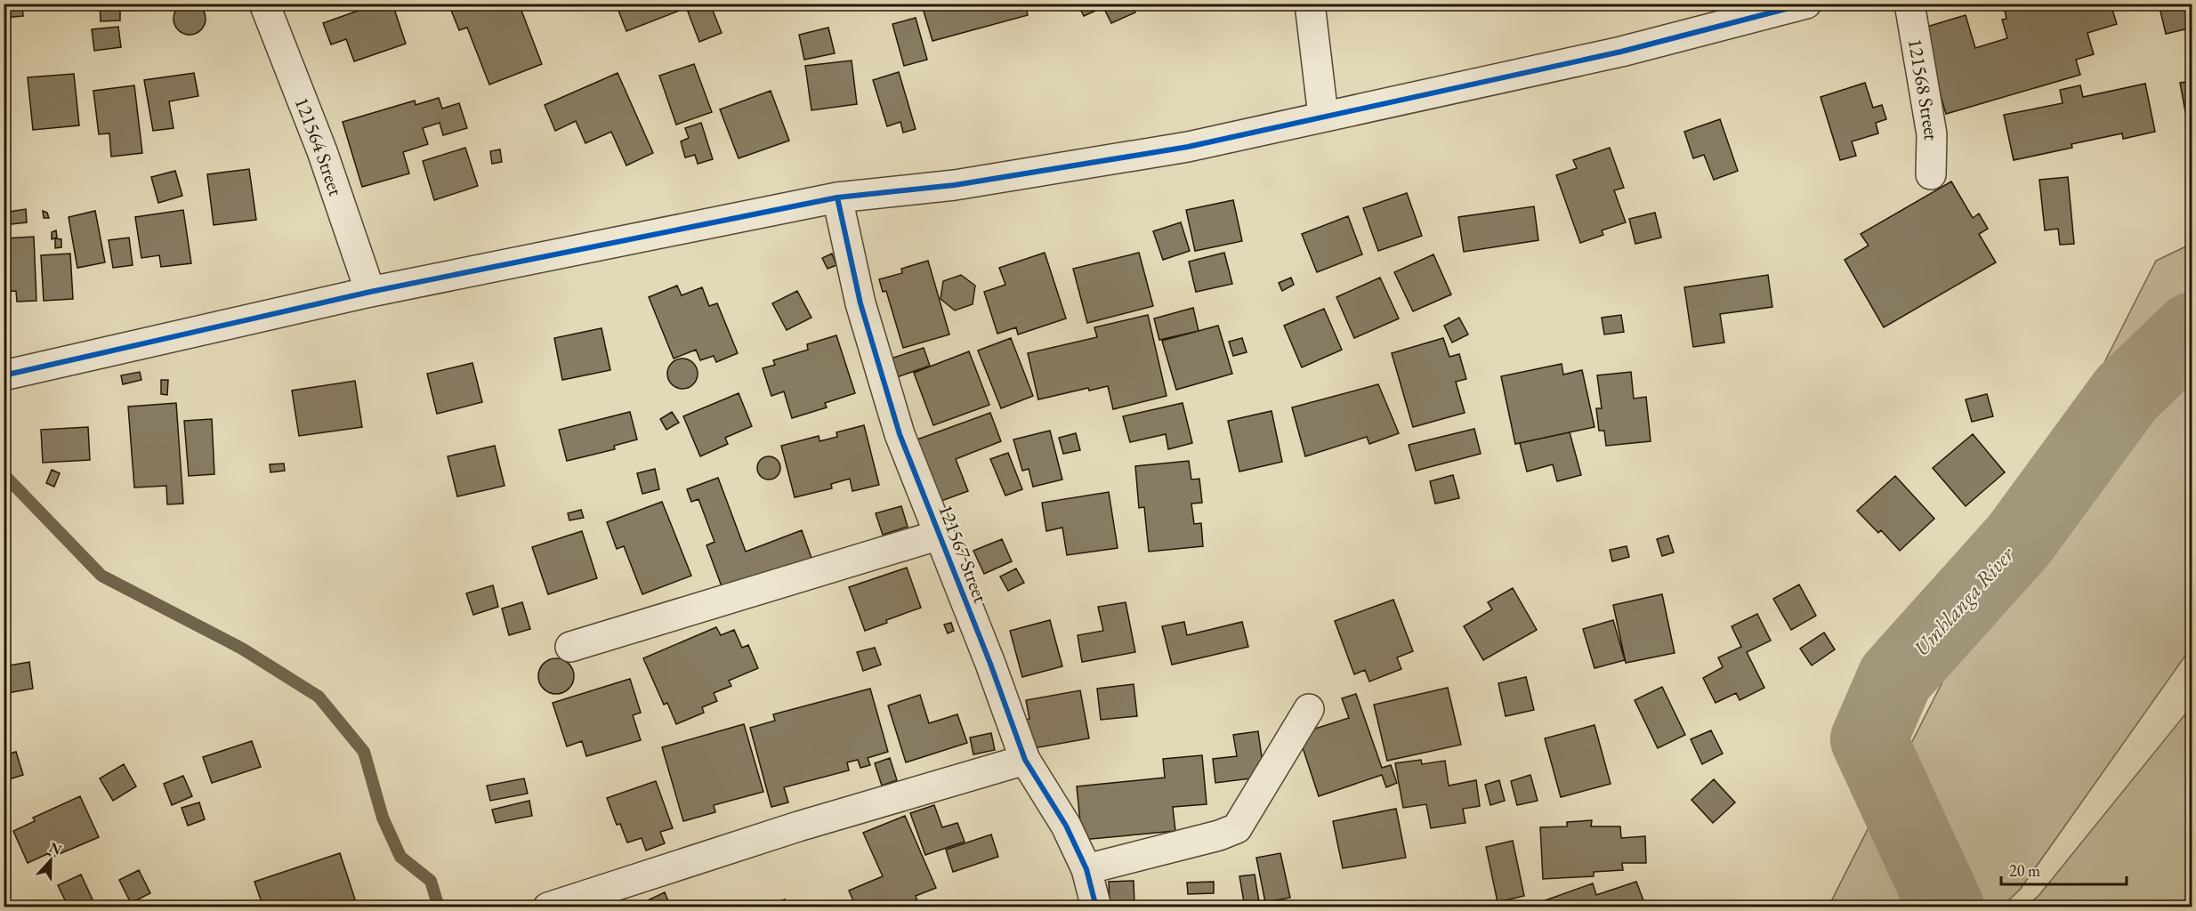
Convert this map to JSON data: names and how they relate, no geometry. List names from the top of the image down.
{
  "streets": {
    "street": ["121568 Street", "121564 Street", "121567 Street"]
  },
  "water": ["Umhlanga River"],
  "scale_bar": "20 m",
  "north": "top"
}
